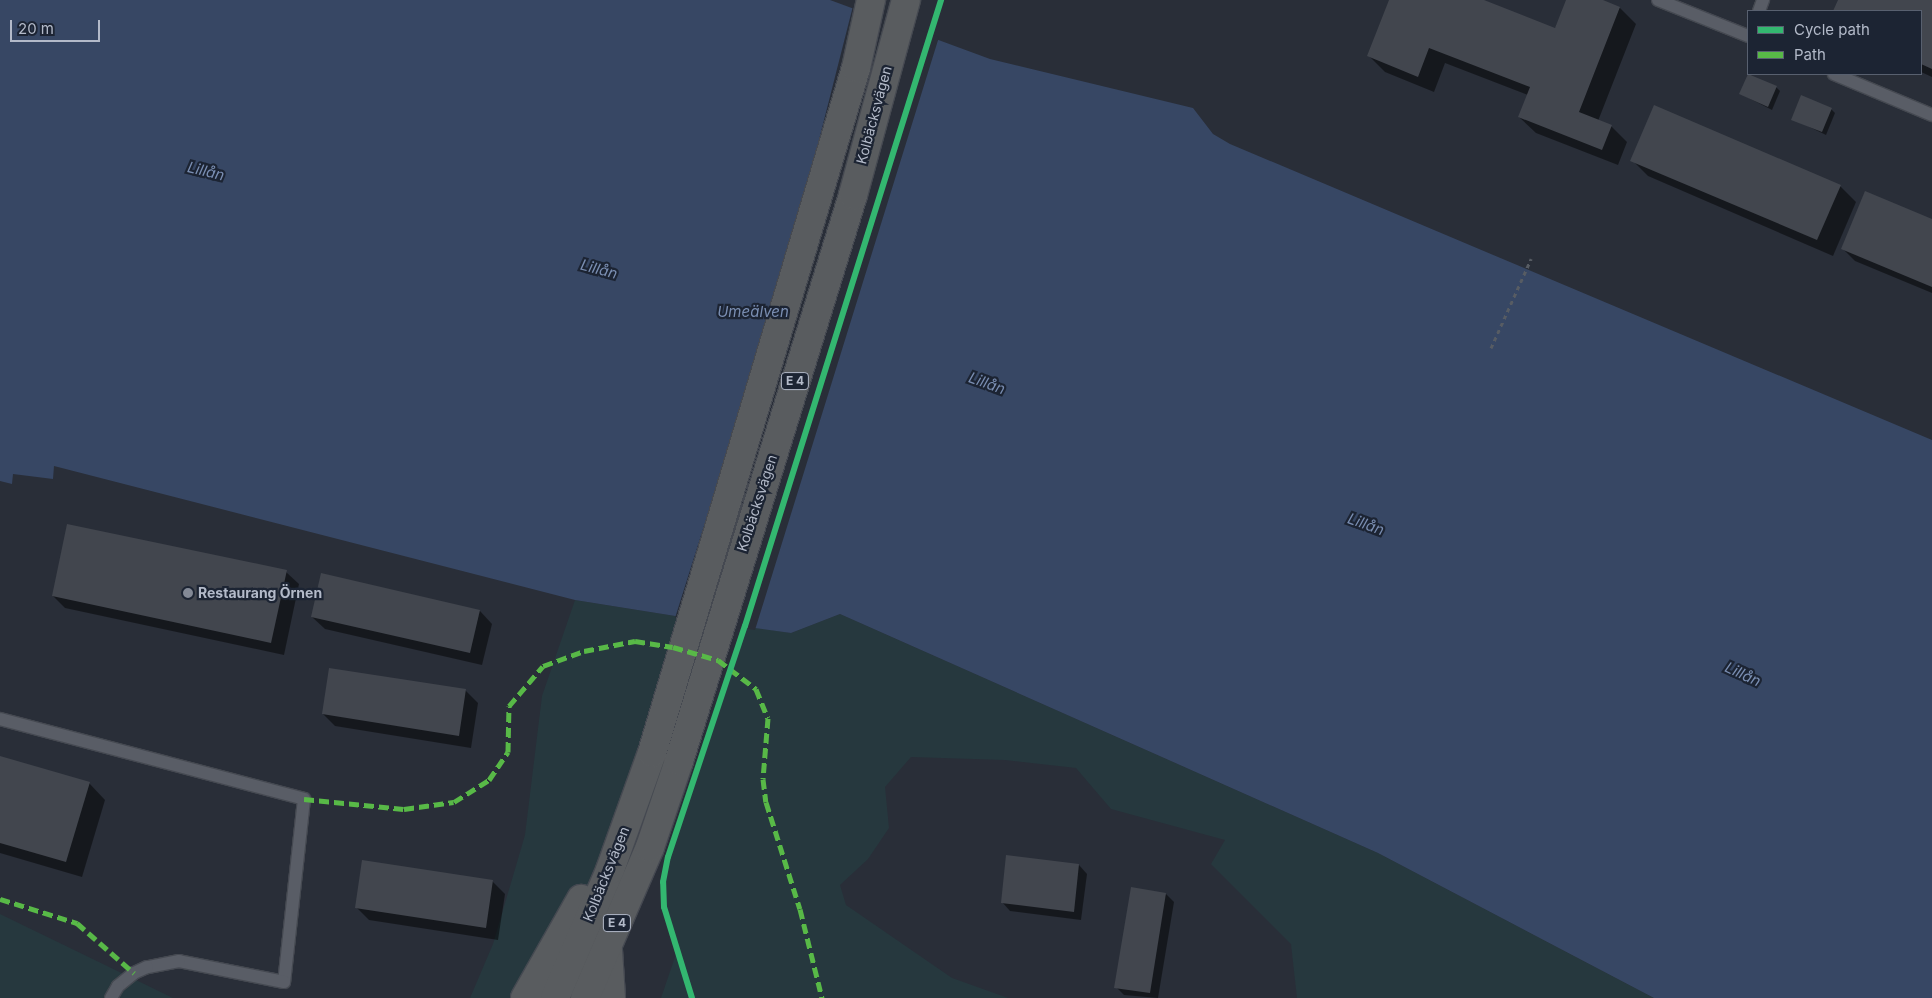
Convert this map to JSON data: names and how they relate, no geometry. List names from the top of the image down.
{
  "streets": {
    "highway": ["Kolbäcksvägen", "E 4"]
  },
  "water": ["Lillån", "Umeälven"],
  "places": ["Restaurang Örnen"],
  "legend": ["Cycle path", "Path"],
  "scale_bar": "20 m"
}
